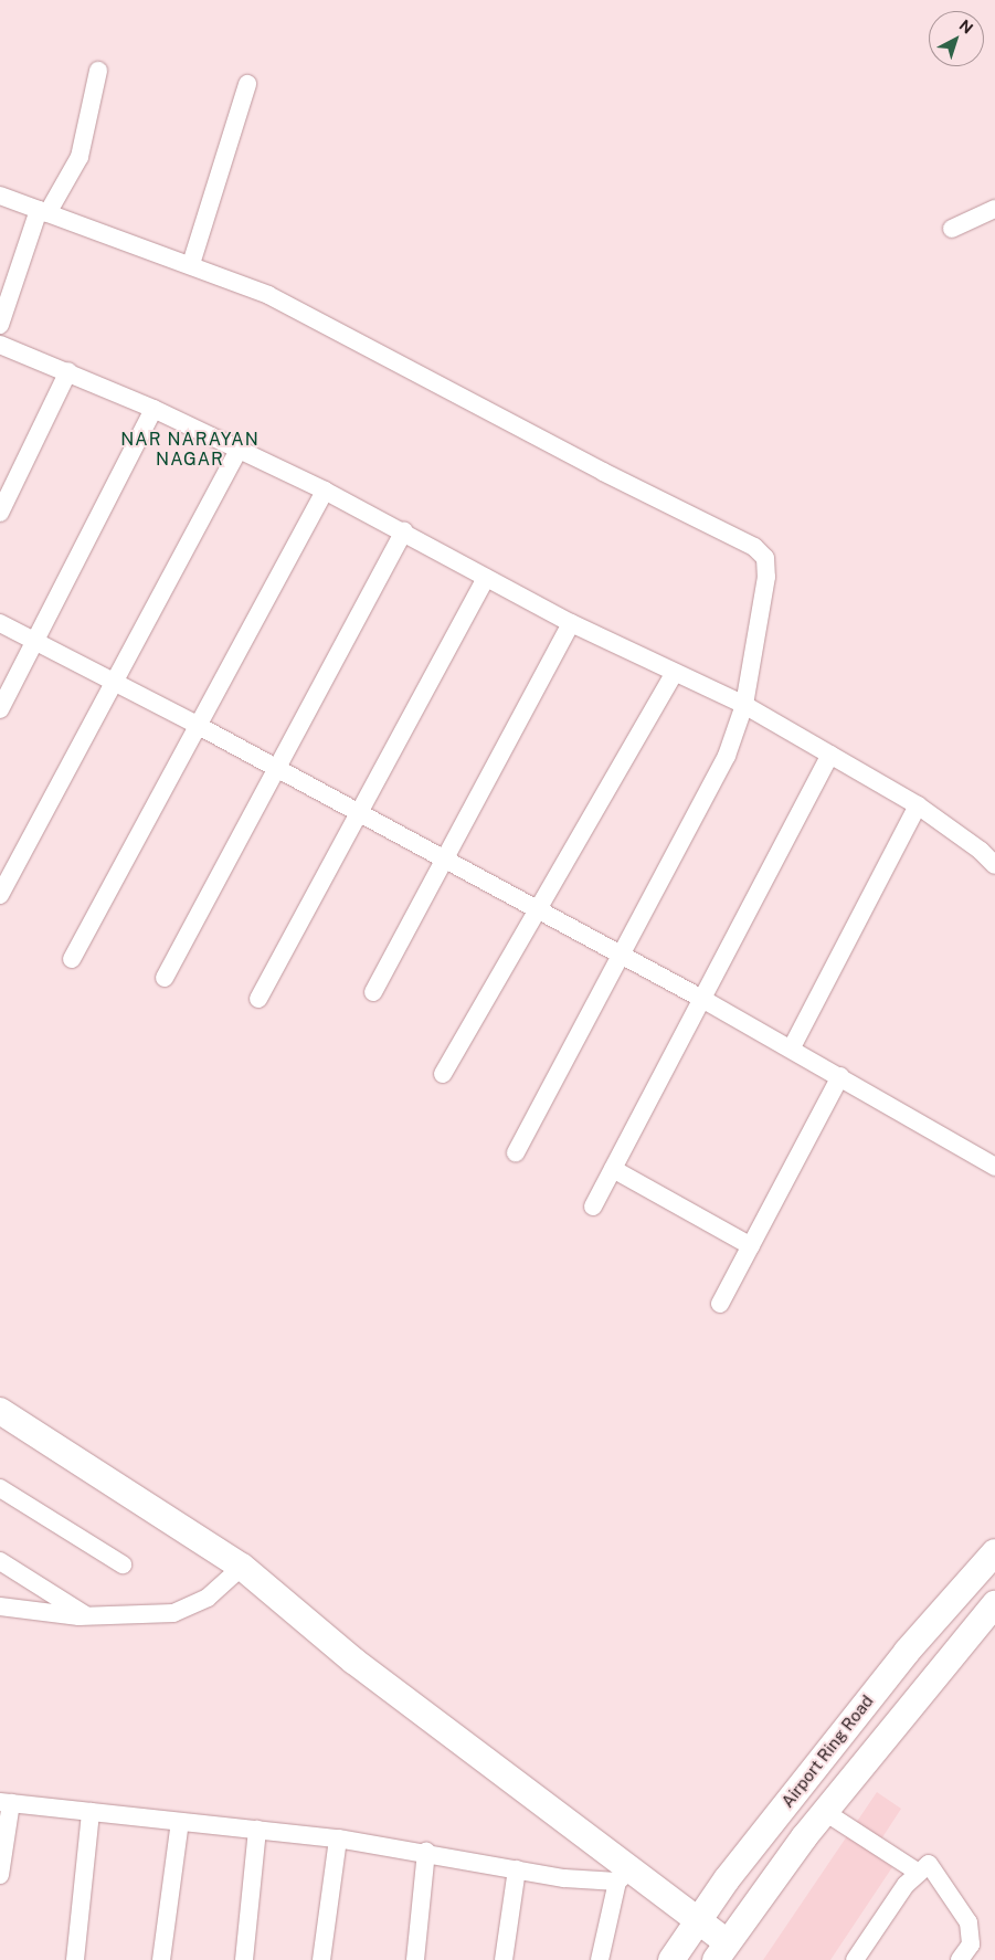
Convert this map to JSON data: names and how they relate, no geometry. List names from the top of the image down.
{
  "streets": {
    "main road": ["Airport Ring Road"]
  },
  "districts": ["NAR NARAYAN NAGAR"],
  "north": "top right"
}
